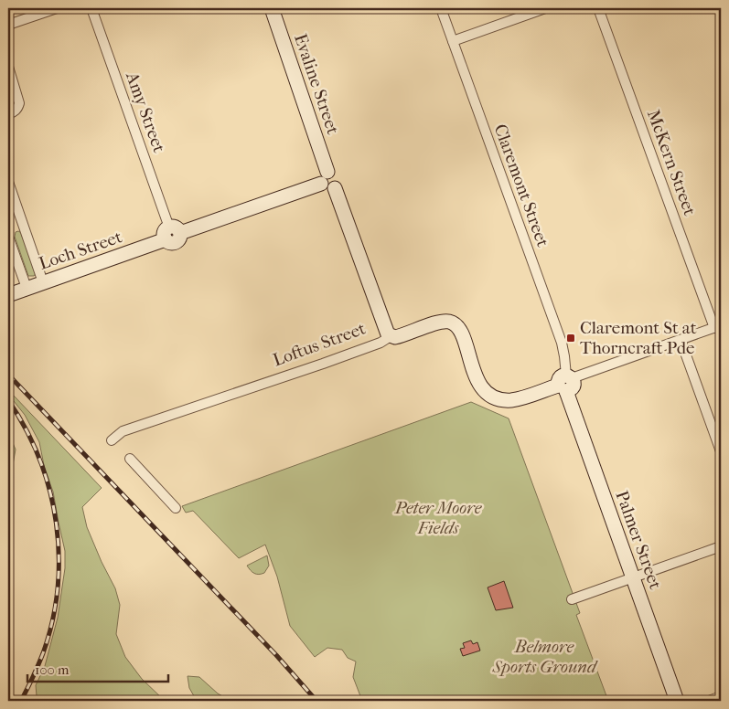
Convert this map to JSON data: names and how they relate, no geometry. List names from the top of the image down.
{
  "streets": {
    "street": [
      "Evaline Street",
      "Amy Street",
      "McKern Street",
      "Claremont Street",
      "Loch Street",
      "Loftus Street",
      "Palmer Street"
    ]
  },
  "crossings": [
    ["Evaline Street", "Loch Street"],
    ["Amy Street", "Loch Street"],
    ["Claremont Street", "Loftus Street"],
    ["Claremont Street", "Palmer Street"],
    ["Loftus Street", "Palmer Street"]
  ],
  "parks": ["Peter Moore Fields", "Belmore Sports Ground"],
  "places": {
    "transit": ["Claremont St at Thorncraft Pde"]
  },
  "scale_bar": "100 m"
}
